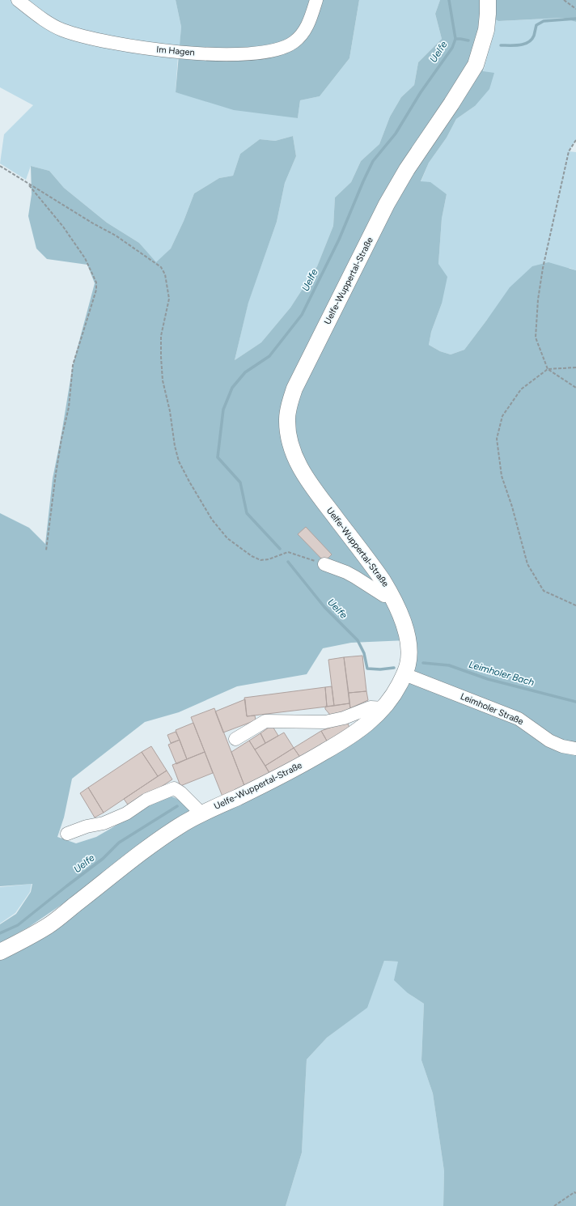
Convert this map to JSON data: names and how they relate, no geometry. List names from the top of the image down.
{
  "streets": {
    "main road": ["Uelfe-Wuppertal-Straße"],
    "street": ["Im Hagen", "Leimholer Straße"]
  },
  "crossings": [
    ["Uelfe-Wuppertal-Straße", "Leimholer Straße"]
  ],
  "water": ["Uelfe", "Leimholer Bach"]
}
